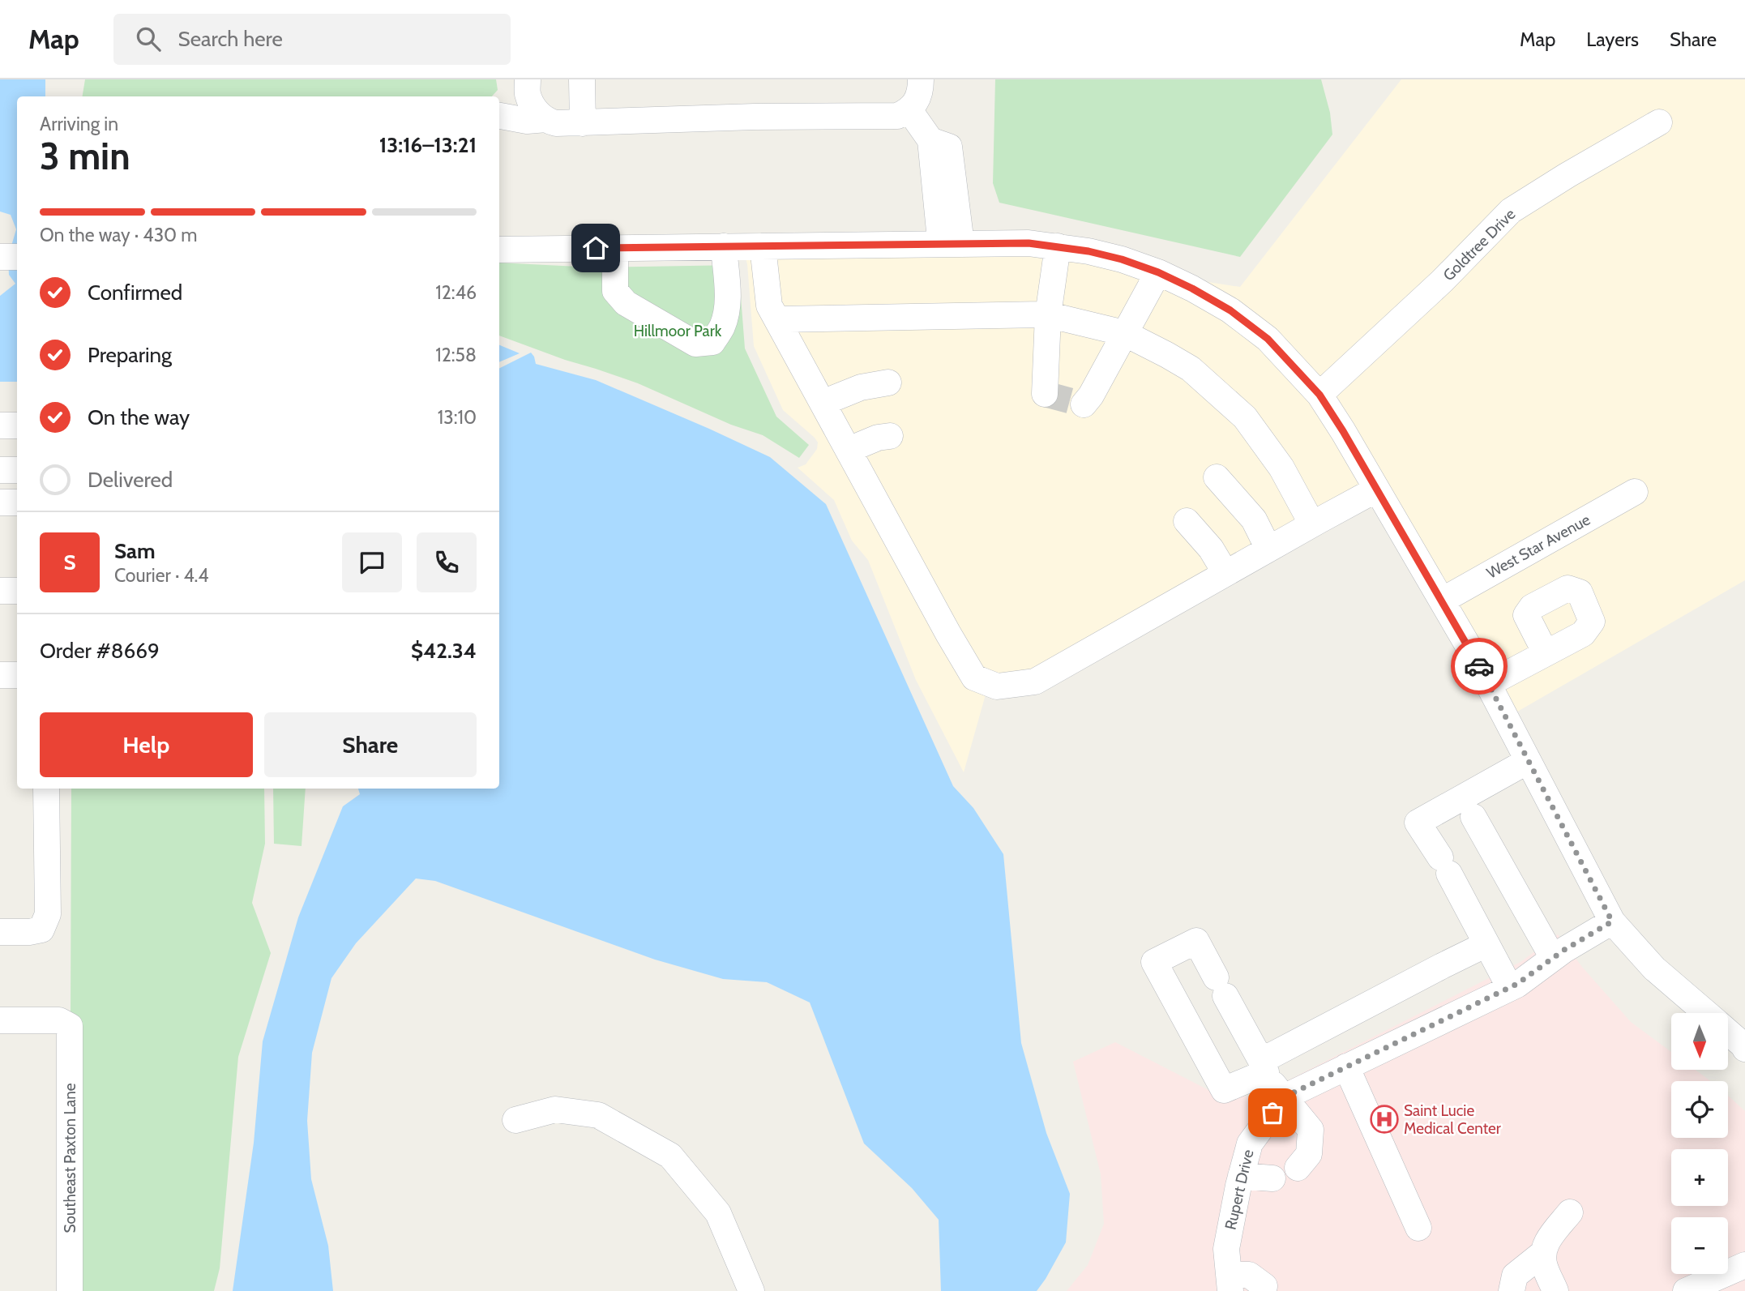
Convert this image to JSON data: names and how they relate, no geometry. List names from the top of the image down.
{
  "streets": {
    "street": [
      "Goldtree Drive",
      "West Star Avenue",
      "Southeast Paxton Lane",
      "Rupert Drive"
    ]
  },
  "parks": ["Hillmoor Park"],
  "places": {
    "hospital": ["Saint Lucie Medical Center"]
  },
  "north": "bottom",
  "page": {
    "header": "Map",
    "search": "Search here",
    "nav": ["Map", "Layers", "Share"],
    "heading": ["3 min", "Arriving in", "13:16–13:21"],
    "panel": [
      "Sam",
      "Courier · 4.4",
      "Order #8669",
      "$42.34"
    ],
    "bar": "On the way · 430 m",
    "list": [
      ["Confirmed", "12:46"],
      ["Preparing", "12:58"],
      ["On the way", "13:10"],
      "Delivered"
    ],
    "round": "S",
    "buttons": ["Help", "Share"],
    "map_buttons": ["+", "−"]
  }
}
